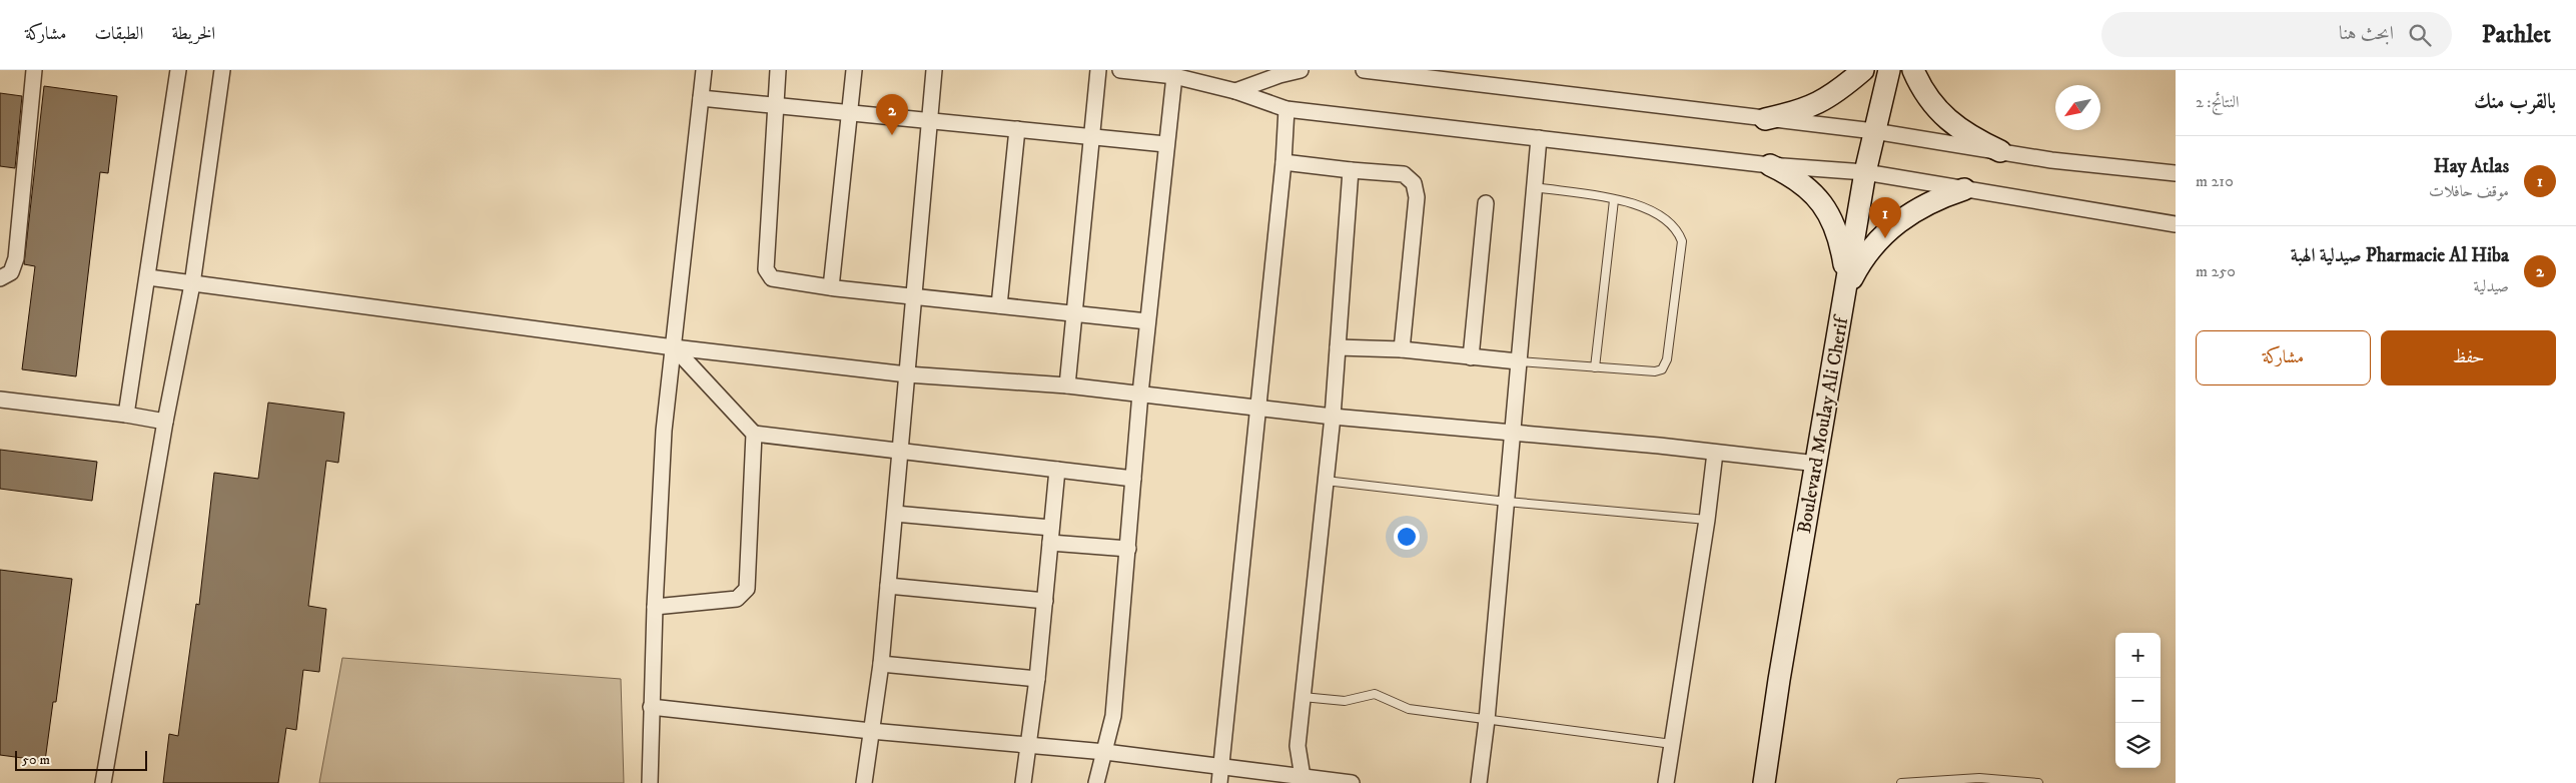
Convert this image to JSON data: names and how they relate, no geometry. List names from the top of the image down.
{
  "streets": {
    "main road": ["Boulevard Moulay Ali Cherif"]
  },
  "scale_bar": "50 m",
  "north": "bottom left",
  "page": {
    "header": "Pathlet",
    "search": "ابحث هنا",
    "nav": ["الخريطة", "الطبقات", "مشاركة"],
    "heading": ["بالقرب منك", "النتائج: 2"],
    "pins": ["2", "1"],
    "list": [
      {
        "mark": "1",
        "name": "Hay Atlas",
        "note": "موقف حافلات",
        "value": "210 m"
      },
      {
        "mark": "2",
        "name": "Pharmacie Al Hiba صيدلية الهبة",
        "note": "صيدلية",
        "value": "250 m"
      }
    ],
    "buttons": ["حفظ", "مشاركة"],
    "map_buttons": ["+", "−"],
    "scale": "50 m"
  }
}
